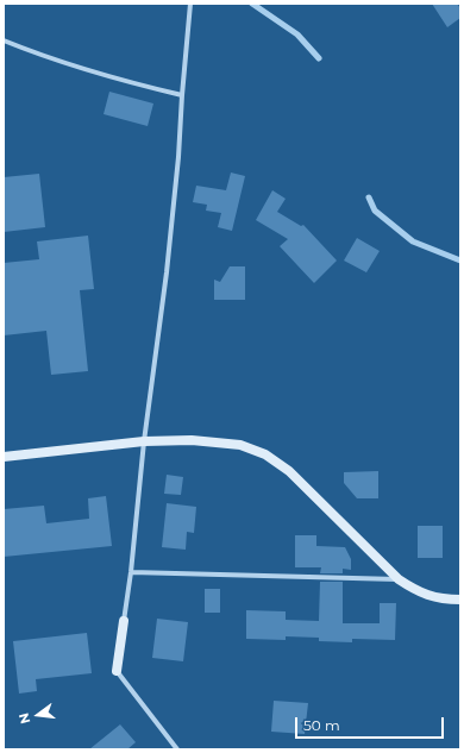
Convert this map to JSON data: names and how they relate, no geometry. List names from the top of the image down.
{
  "scale_bar": "50 m",
  "north": "left"
}
